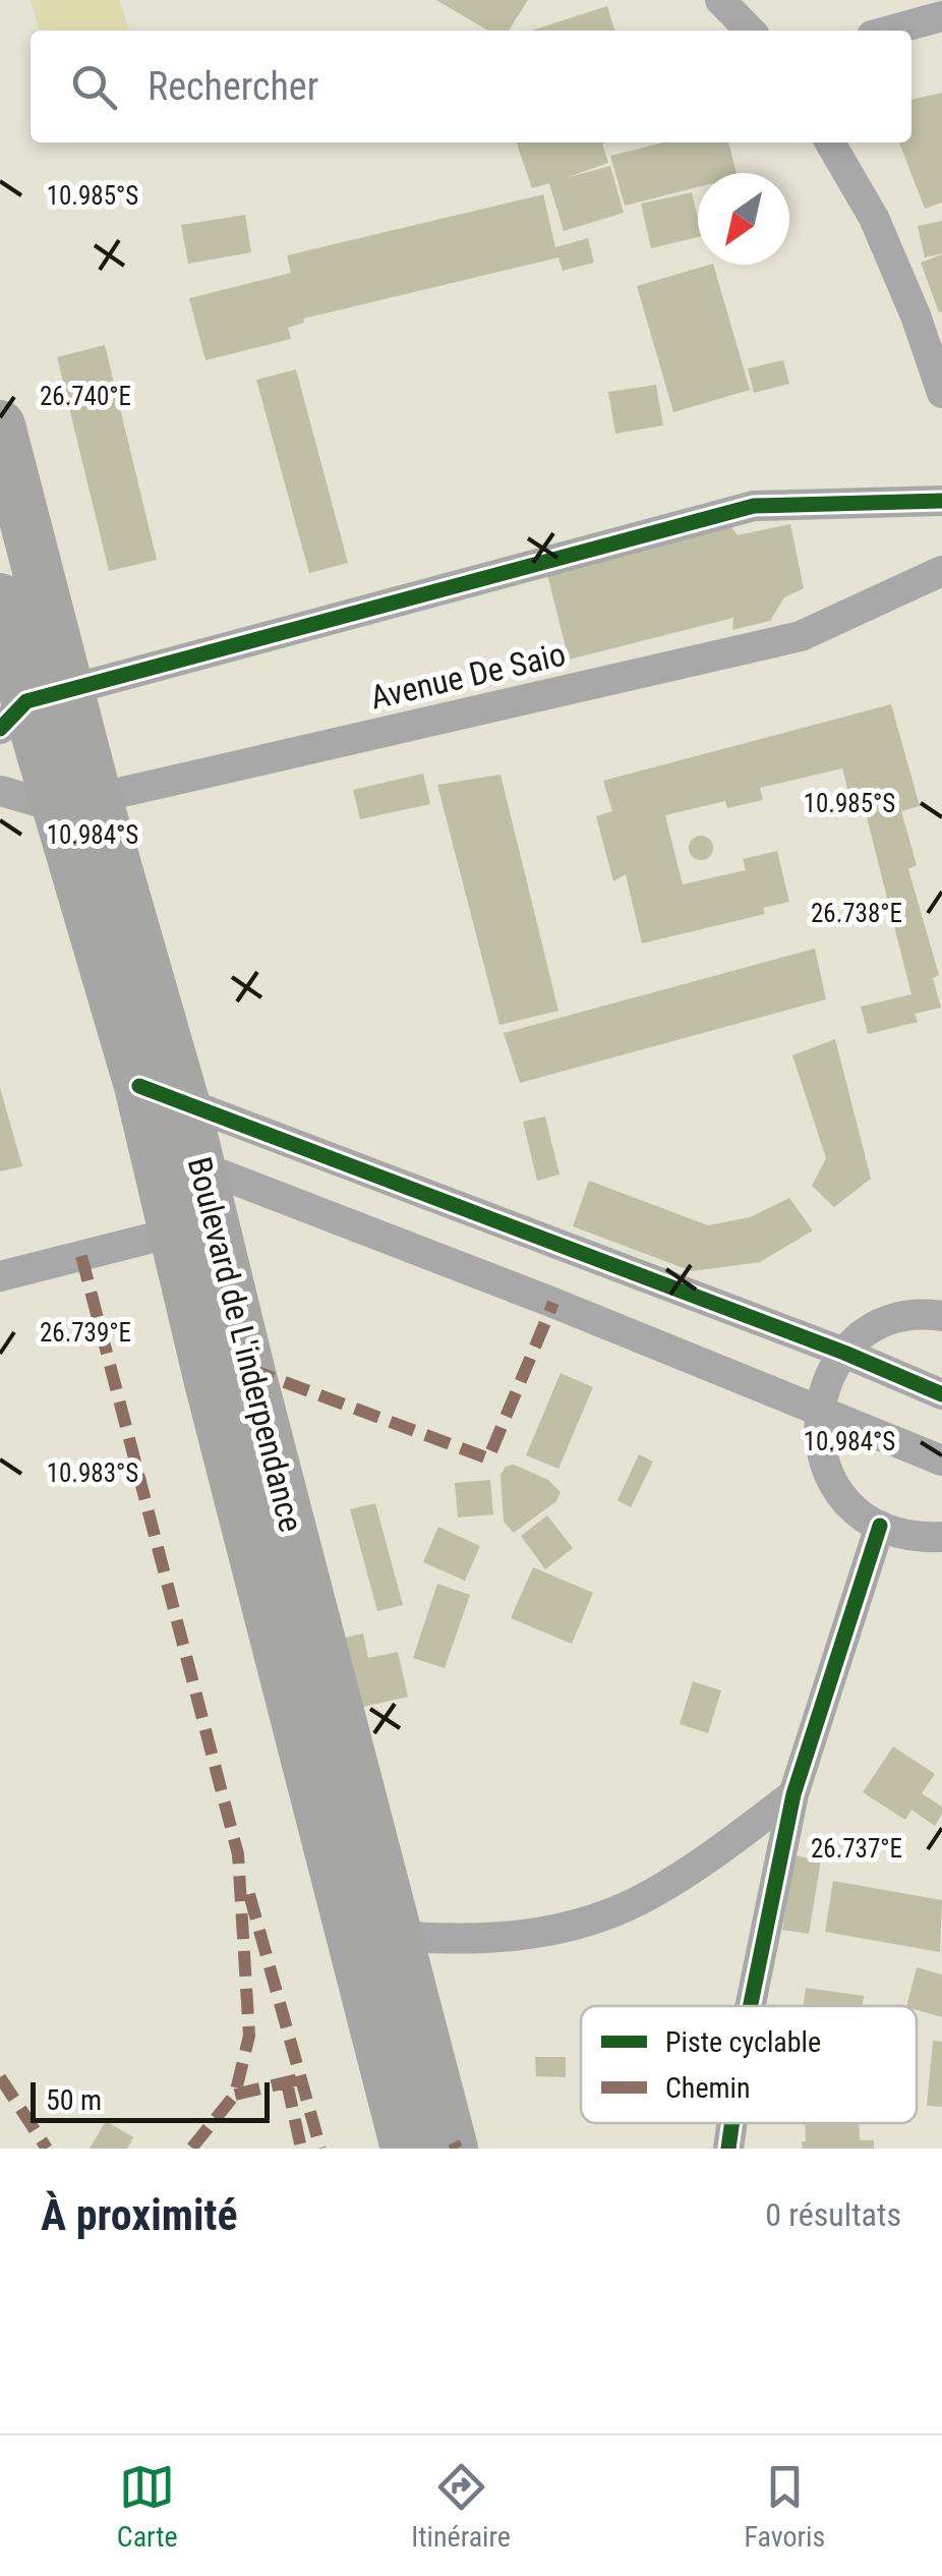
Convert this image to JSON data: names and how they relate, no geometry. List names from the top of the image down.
{
  "streets": {
    "highway": ["Boulevard de L'inderpendance"],
    "street": ["Avenue De Saio"]
  },
  "crossings": [
    ["Avenue De Saio", "Boulevard de L'inderpendance"]
  ],
  "legend": ["Piste cyclable", "Chemin"],
  "scale_bar": "50 m",
  "north": "bottom left",
  "page": {
    "search": "Rechercher",
    "scale": "50 m",
    "heading": ["À proximité", "0 résultats"],
    "nav": ["Carte", "Itinéraire", "Favoris"]
  },
  "coordinates": [
    "10.985°S",
    "26.740°E",
    "10.984°S",
    "26.738°E",
    "26.739°E",
    "10.983°S",
    "26.737°E"
  ]
}
